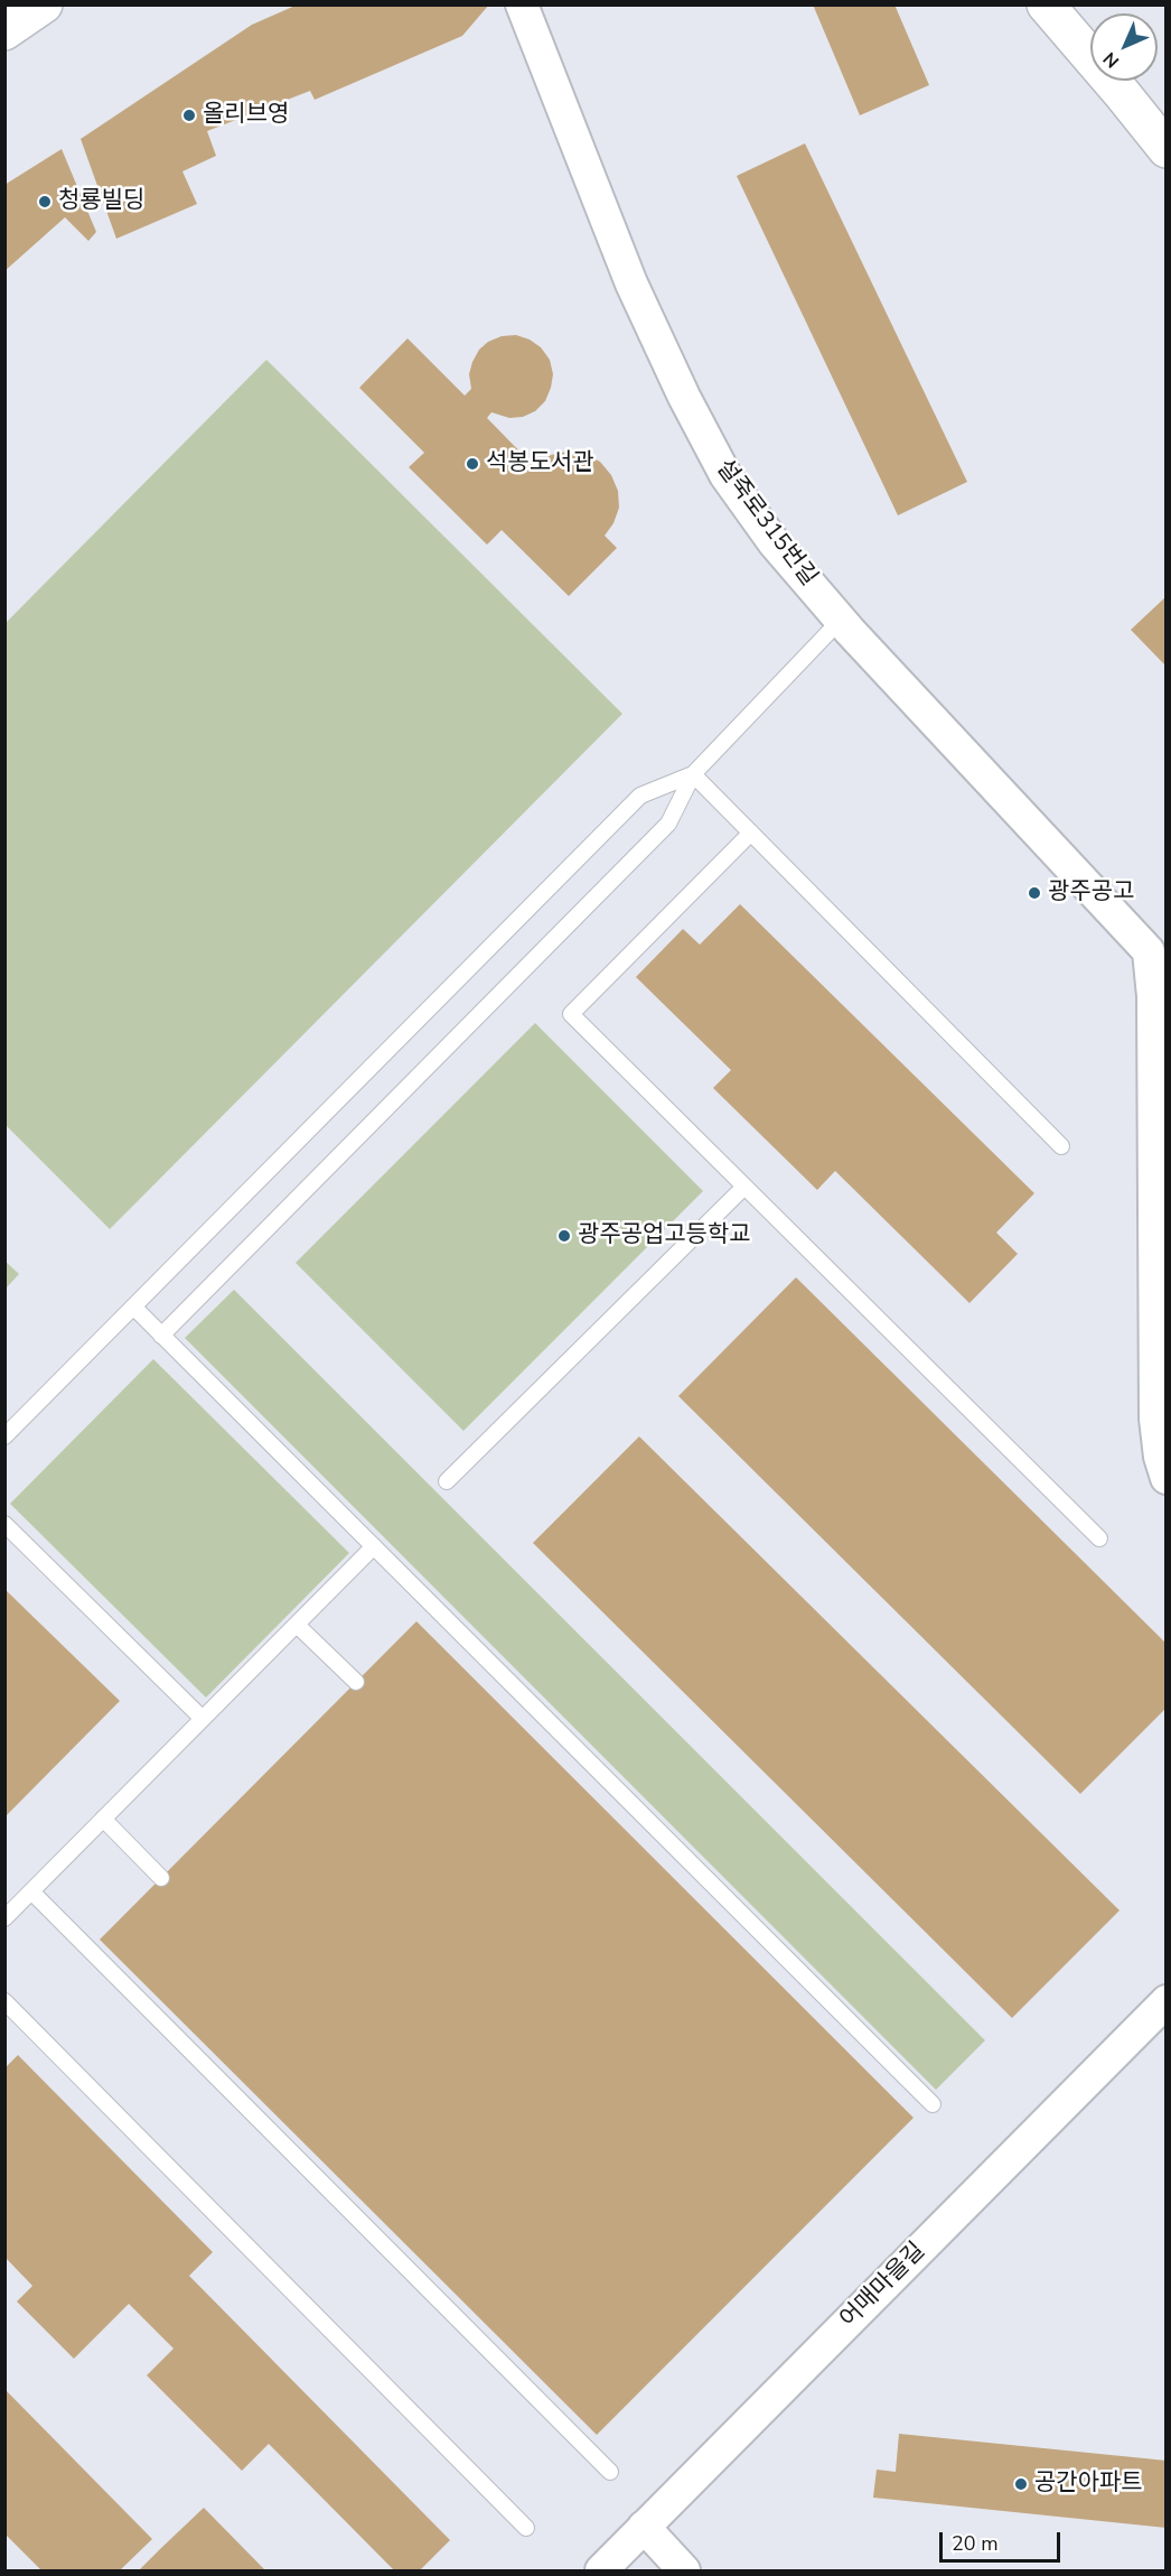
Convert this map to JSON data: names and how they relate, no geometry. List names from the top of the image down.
{
  "streets": {
    "street": ["설죽로315번길", "어매마을길"]
  },
  "places": [
    "올리브영",
    "청룡빌딩",
    "석봉도서관",
    "광주공고",
    "광주공업고등학교",
    "공간아파트"
  ],
  "scale_bar": "20 m",
  "north": "bottom left"
}
